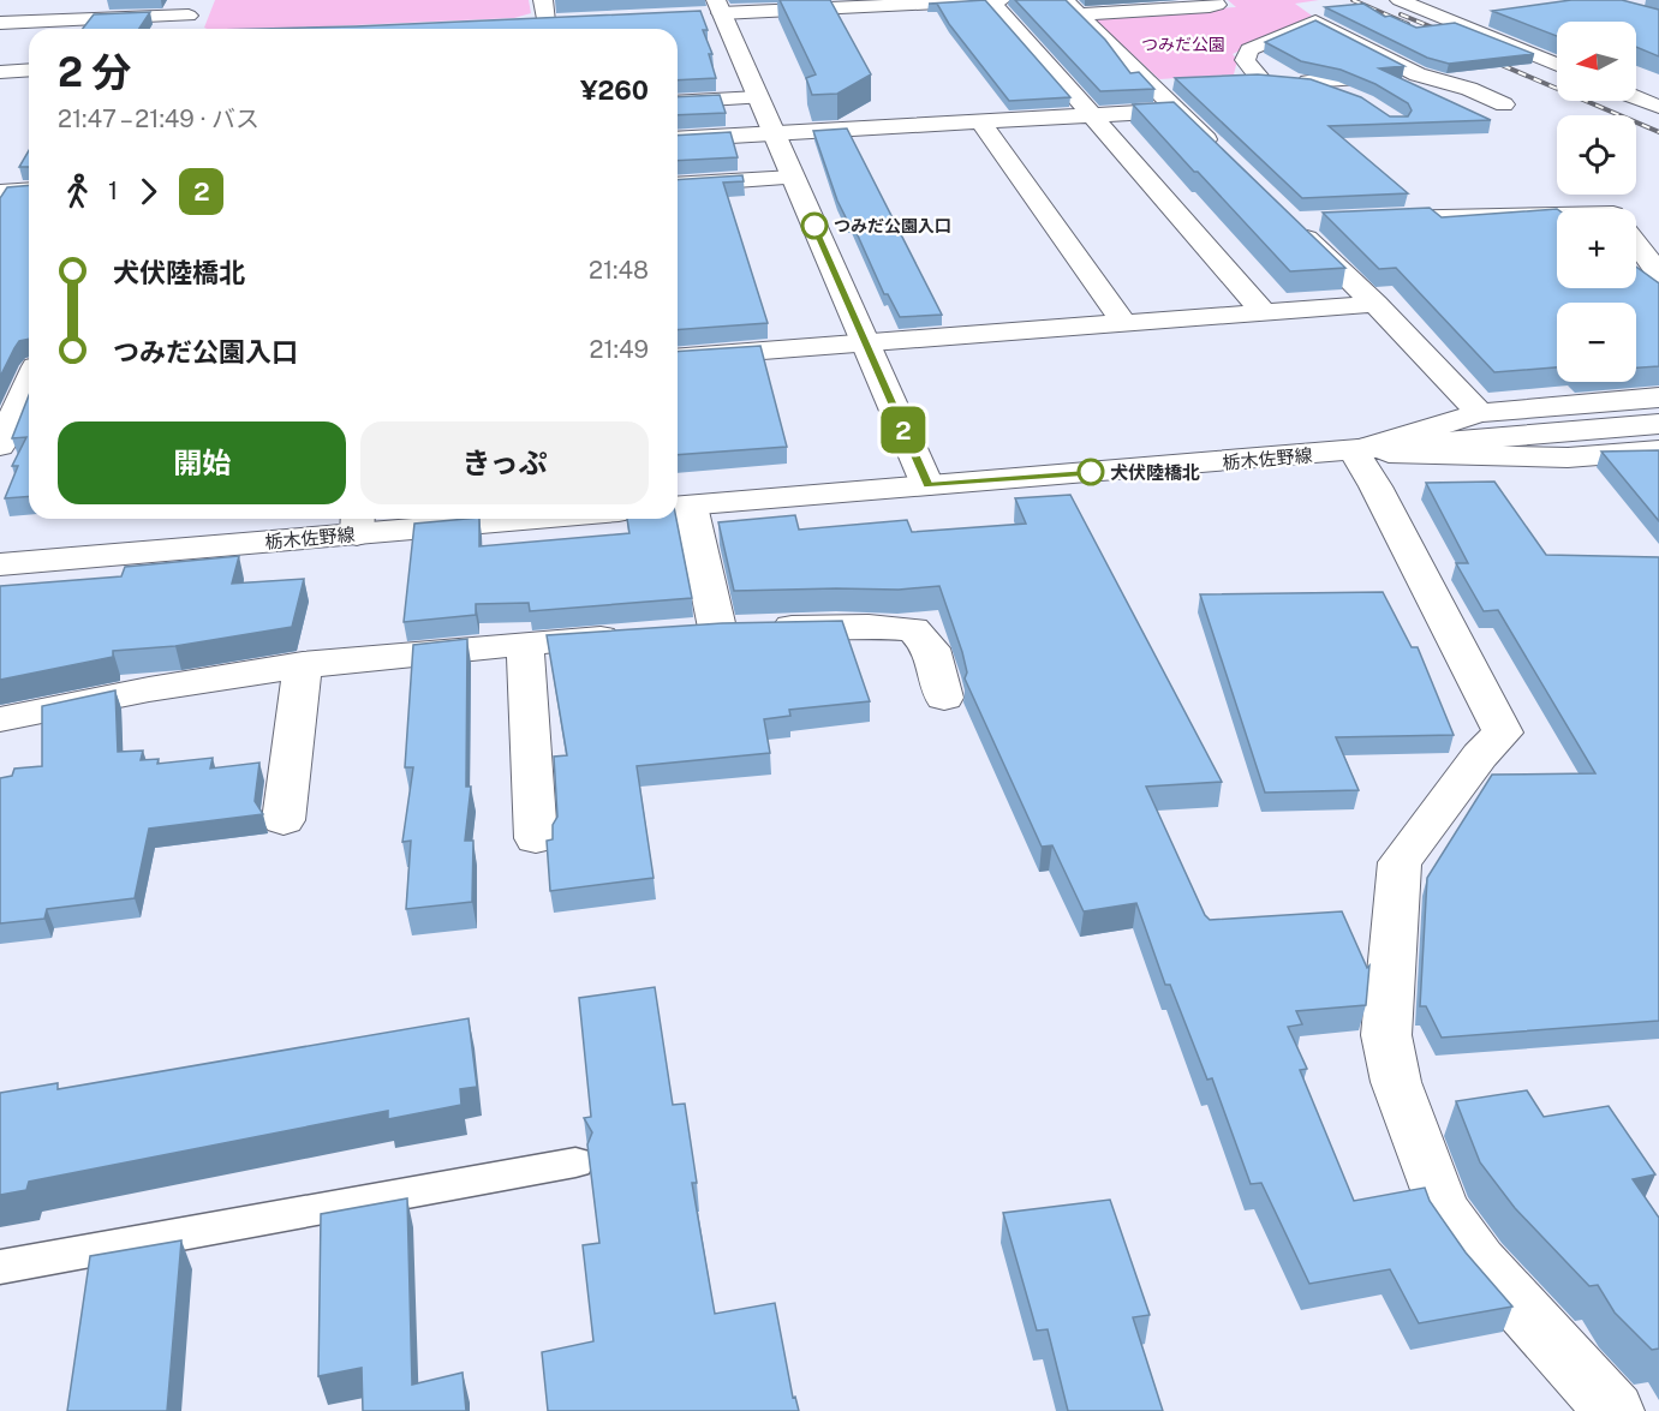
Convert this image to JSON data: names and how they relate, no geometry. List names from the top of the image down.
{
  "streets": {
    "street": ["栃木佐野線"]
  },
  "parks": ["つみだ公園"],
  "places": ["つみだ公園入口", "犬伏陸橋北"],
  "lines": ["bus line 2"],
  "north": "left",
  "page": {
    "on_map": "2",
    "map_buttons": ["+", "−"],
    "heading": ["2 分", "21:47 – 21:49 · バス", "¥260"],
    "legs": ["1", "2"],
    "list": [
      {
        "name": "犬伏陸橋北",
        "value": "21:48"
      },
      {
        "name": "つみだ公園入口",
        "value": "21:49"
      }
    ],
    "buttons": ["開始", "きっぷ"]
  }
}
